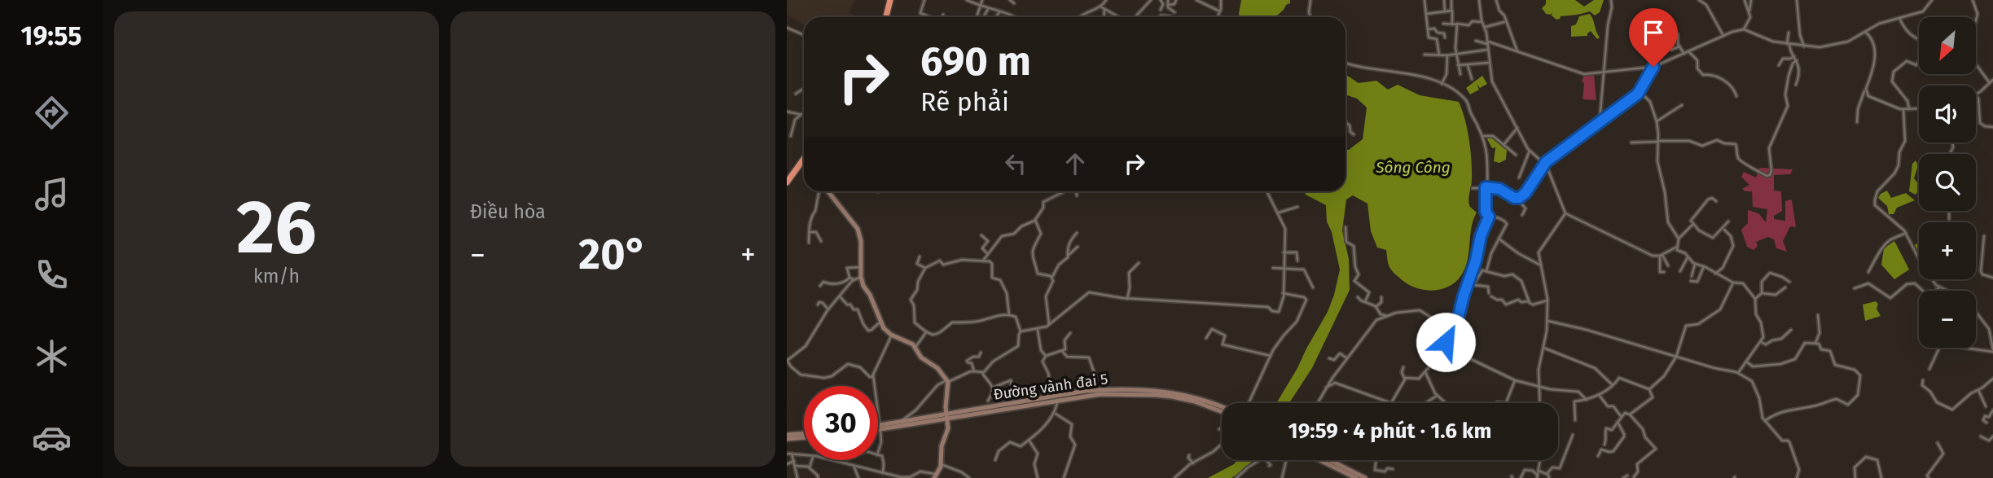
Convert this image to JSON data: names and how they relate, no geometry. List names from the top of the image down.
{
  "streets": {
    "main road": ["Đường vành đai 5"]
  },
  "water": ["Sông Công"],
  "north": "bottom left",
  "page": {
    "tabs": "19:55",
    "tile": [
      ["26", "km/h"],
      "Điều hòa"
    ],
    "map_buttons": ["+", "−"],
    "turn": ["690 m", "Rẽ phải"],
    "heat": ["−", "20°", "+"],
    "limit": "30",
    "trip": "19:59 · 4 phút · 1.6 km"
  }
}
